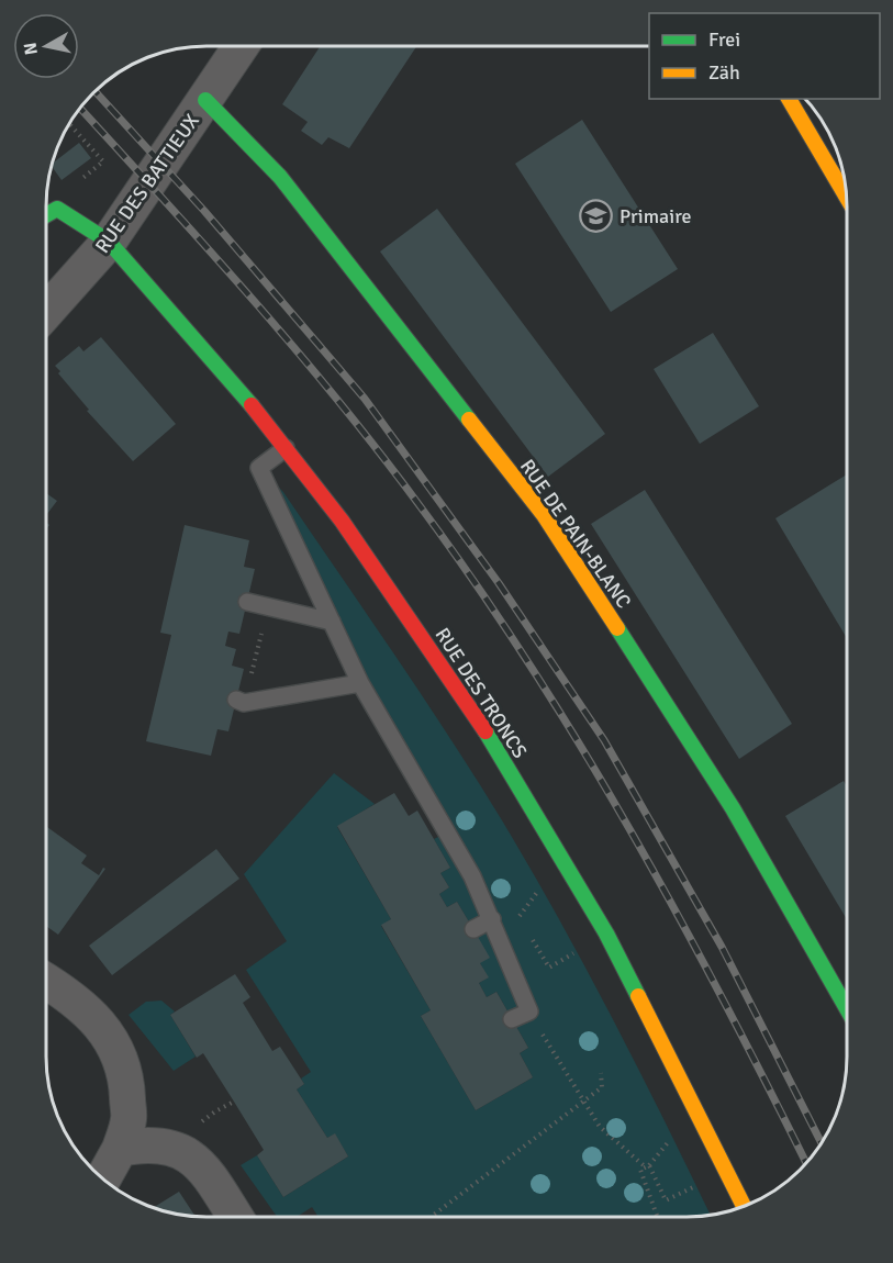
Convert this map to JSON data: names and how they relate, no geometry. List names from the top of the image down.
{
  "streets": {
    "street": ["RUE DES BATTIEUX", "RUE DE PAIN-BLANC", "RUE DES TRONCS"]
  },
  "crossings": [
    ["RUE DES BATTIEUX", "RUE DE PAIN-BLANC"],
    ["RUE DES BATTIEUX", "RUE DES TRONCS"]
  ],
  "places": {
    "school or university": ["Primaire"]
  },
  "legend": ["Frei", "Zäh"],
  "north": "left"
}
